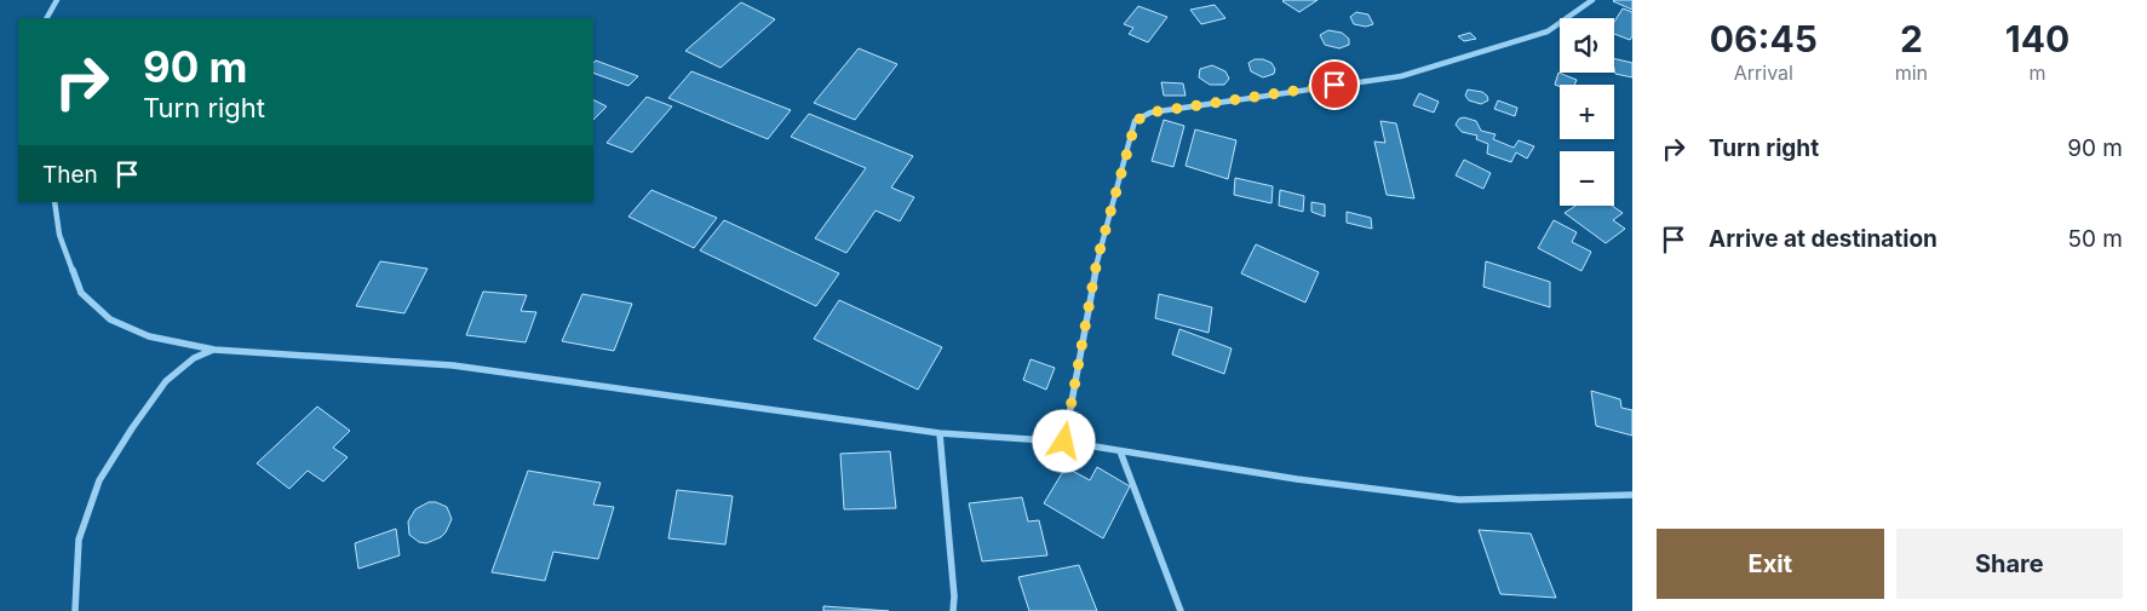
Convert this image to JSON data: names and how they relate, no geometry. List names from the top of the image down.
{
  "page": {
    "eta": [
      "06:45",
      "Arrival",
      "2",
      "min",
      "140",
      "m"
    ],
    "map_buttons": ["+", "−"],
    "turn": ["90 m", "Turn right"],
    "list": [
      {
        "name": "Turn right",
        "value": "90 m"
      },
      {
        "name": "Arrive at destination",
        "value": "50 m"
      }
    ],
    "then": "Then",
    "buttons": ["Exit", "Share"]
  }
}
